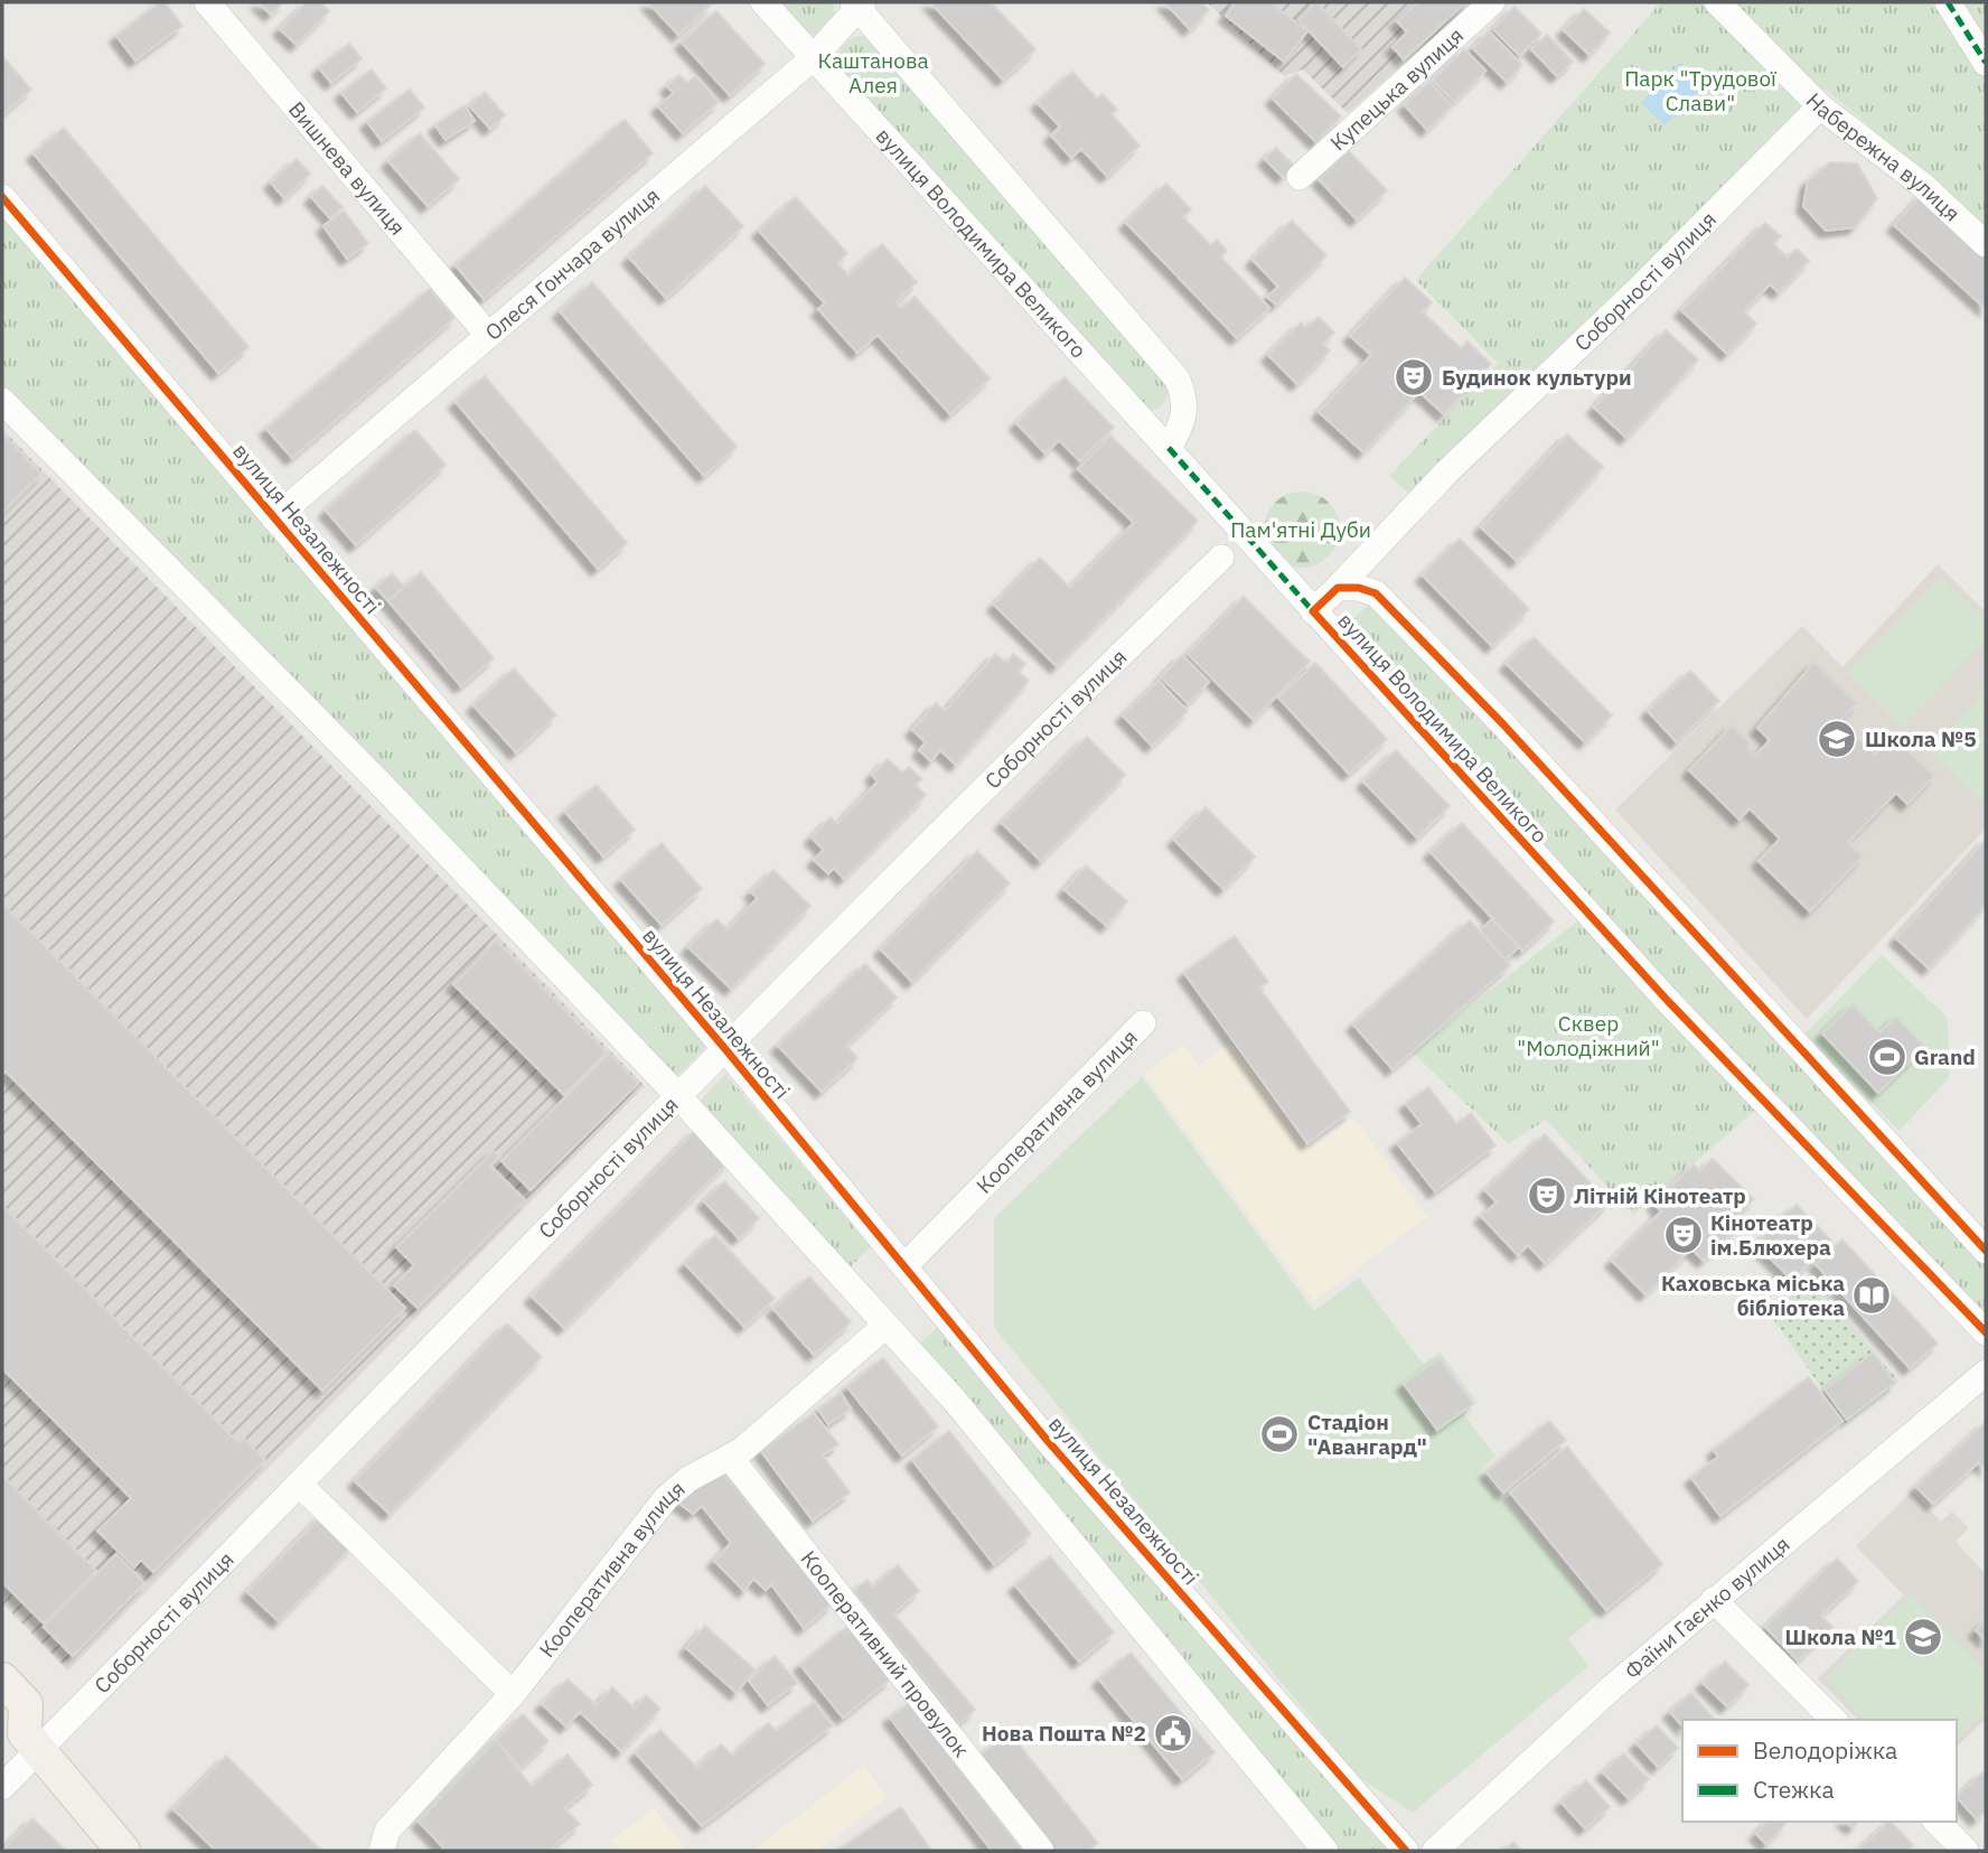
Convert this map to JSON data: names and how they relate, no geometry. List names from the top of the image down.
{
  "streets": {
    "street": [
      "Купецька вулиця",
      "Набережна вулиця",
      "Вишнева вулиця",
      "вулиця Володимира Великого",
      "Олеся Гончара вулиця",
      "Соборності вулиця",
      "вулиця Незалежності",
      "Кооперативна вулиця",
      "Фаїни Гаєнко вулиця",
      "Кооперативний провулок"
    ]
  },
  "crossings": [
    ["Набережна вулиця", "Соборності вулиця"],
    ["Вишнева вулиця", "Олеся Гончара вулиця"],
    ["вулиця Володимира Великого", "Олеся Гончара вулиця"],
    ["вулиця Володимира Великого", "Соборності вулиця"],
    ["Олеся Гончара вулиця", "вулиця Незалежності"],
    ["Соборності вулиця", "вулиця Незалежності"],
    ["вулиця Незалежності", "Кооперативна вулиця"],
    ["Кооперативна вулиця", "Кооперативний провулок"]
  ],
  "parks": [
    "Каштанова Алея",
    "Парк \"Трудової Слави\"",
    "Пам'ятні Дуби",
    "Сквер \"Молодіжний\""
  ],
  "places": {
    "theatre": ["Будинок культури", "Літній Кінотеатр", "Кінотеатр ім.Блюхера"],
    "school or university": ["Школа №5", "Школа №1"],
    "sports": ["Grand", "Стадіон \"Авангард\""],
    "library": ["Каховська міська бібліотека"],
    "public building": ["Нова Пошта №2"]
  },
  "legend": ["Велодоріжка", "Стежка"]
}
